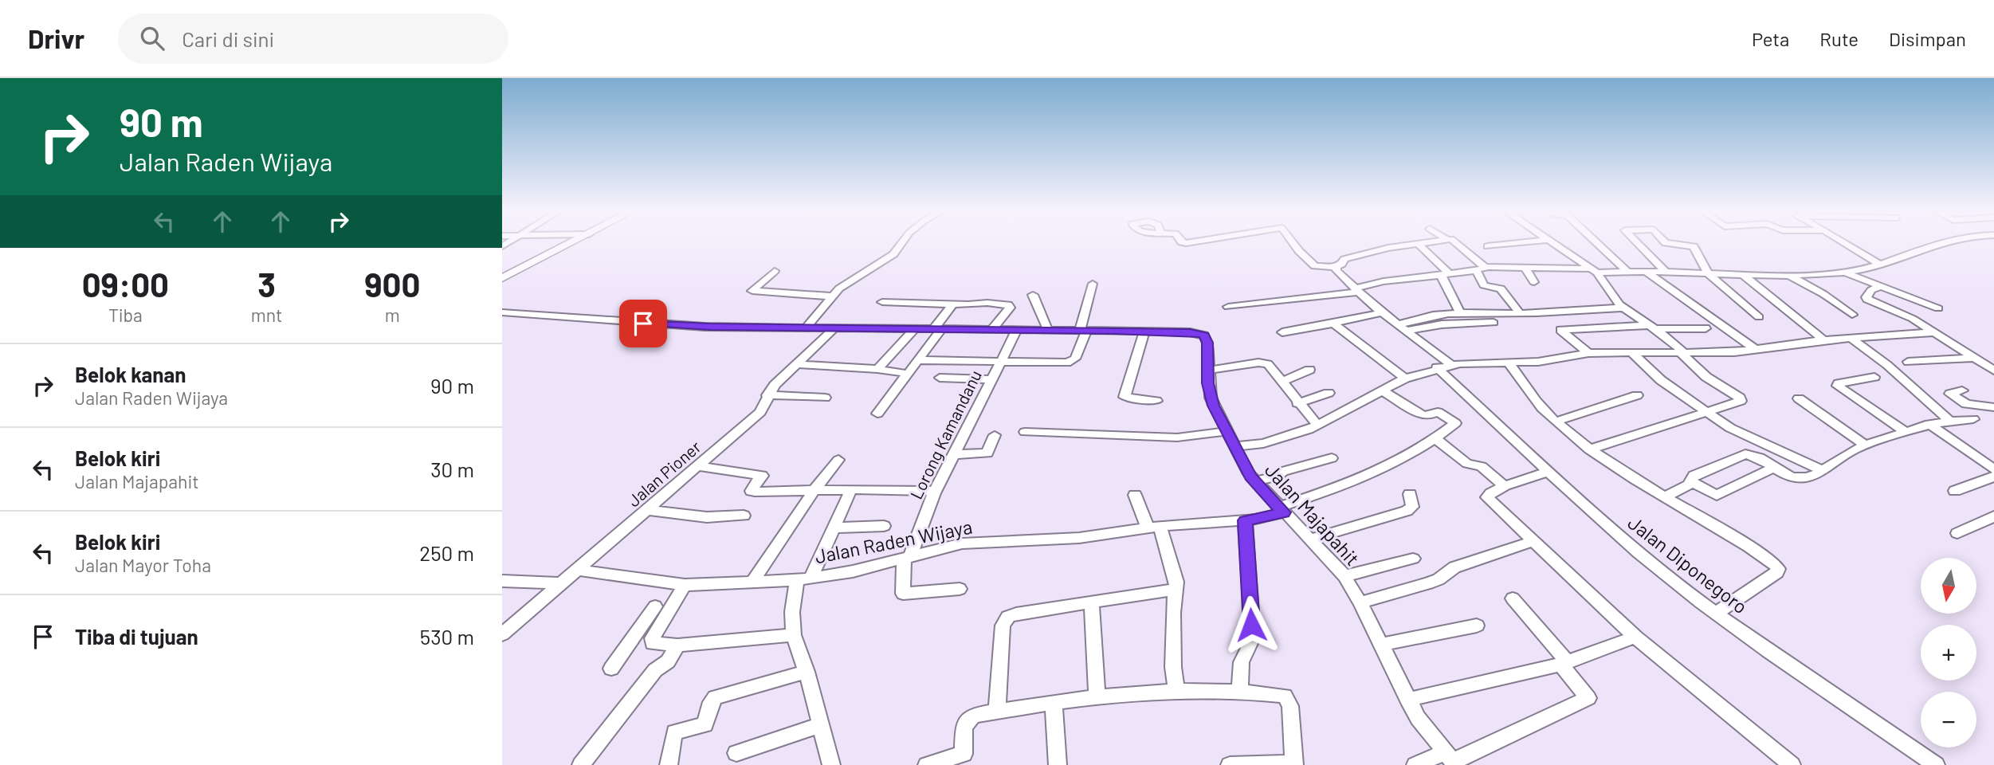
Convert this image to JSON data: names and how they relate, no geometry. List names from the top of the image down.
{
  "streets": {
    "street": [
      "Lorong Kamandanu",
      "Jalan Pioner",
      "Jalan Majapahit",
      "Jalan Raden Wijaya",
      "Jalan Diponegoro"
    ]
  },
  "crossings": [
    ["Lorong Kamandanu", "Jalan Raden Wijaya"],
    ["Jalan Pioner", "Jalan Raden Wijaya"],
    ["Jalan Majapahit", "Jalan Raden Wijaya"]
  ],
  "north": "bottom",
  "page": {
    "header": "Drivr",
    "search": "Cari di sini",
    "nav": ["Peta", "Rute", "Disimpan"],
    "turn": ["90 m", "Jalan Raden Wijaya"],
    "eta": [
      "09:00",
      "Tiba",
      "3",
      "mnt",
      "900",
      "m"
    ],
    "list": [
      {
        "name": "Belok kanan",
        "note": "Jalan Raden Wijaya",
        "value": "90 m"
      },
      {
        "name": "Belok kiri",
        "note": "Jalan Majapahit",
        "value": "30 m"
      },
      {
        "name": "Belok kiri",
        "note": "Jalan Mayor Toha",
        "value": "250 m"
      },
      {
        "name": "Tiba di tujuan",
        "value": "530 m"
      }
    ],
    "map_buttons": ["+", "−"]
  }
}
